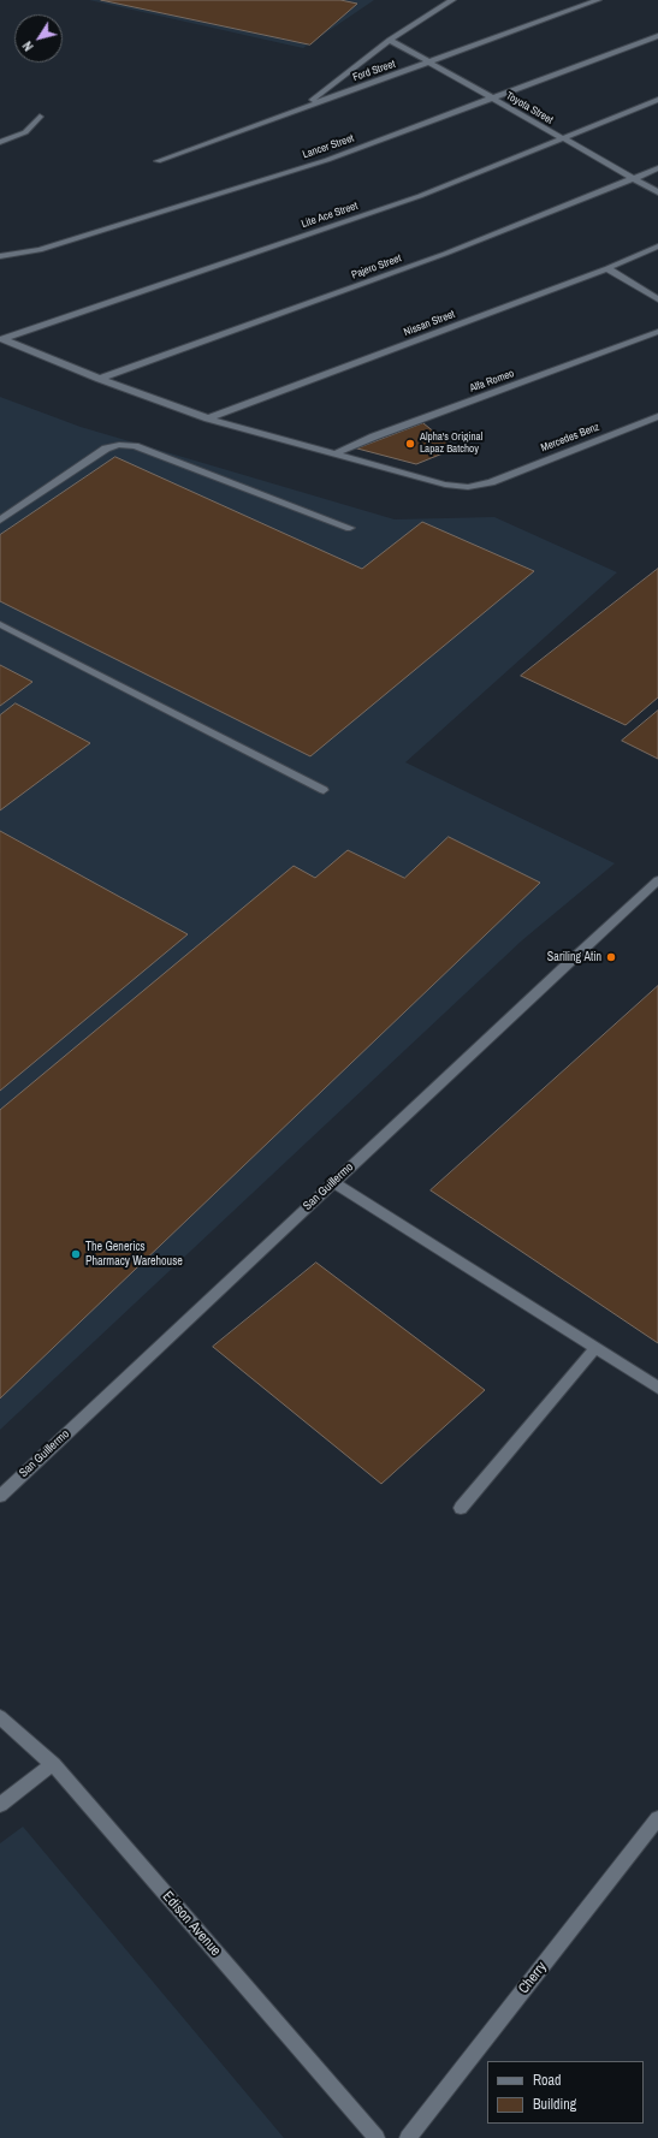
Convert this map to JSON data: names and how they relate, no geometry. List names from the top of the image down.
{
  "streets": {
    "street": [
      "Ford Street",
      "Toyota Street",
      "Lancer Street",
      "Lite Ace Street",
      "Pajero Street",
      "Nissan Street",
      "Alfa Romeo",
      "Mercedes Benz",
      "San Guillermo",
      "Edison Avenue",
      "Cherry"
    ]
  },
  "crossings": [
    ["Ford Street", "Toyota Street"],
    ["Toyota Street", "Lancer Street"],
    ["Toyota Street", "Lite Ace Street"],
    ["Toyota Street", "Pajero Street"],
    ["Lite Ace Street", "Mercedes Benz"],
    ["Pajero Street", "Mercedes Benz"],
    ["Nissan Street", "Mercedes Benz"],
    ["Alfa Romeo", "Mercedes Benz"]
  ],
  "places": ["Alpha's Original Lapaz Batchoy", "Sariling Atin", "The Generics Pharmacy Warehouse"],
  "legend": ["Road", "Building"],
  "north": "bottom left"
}
